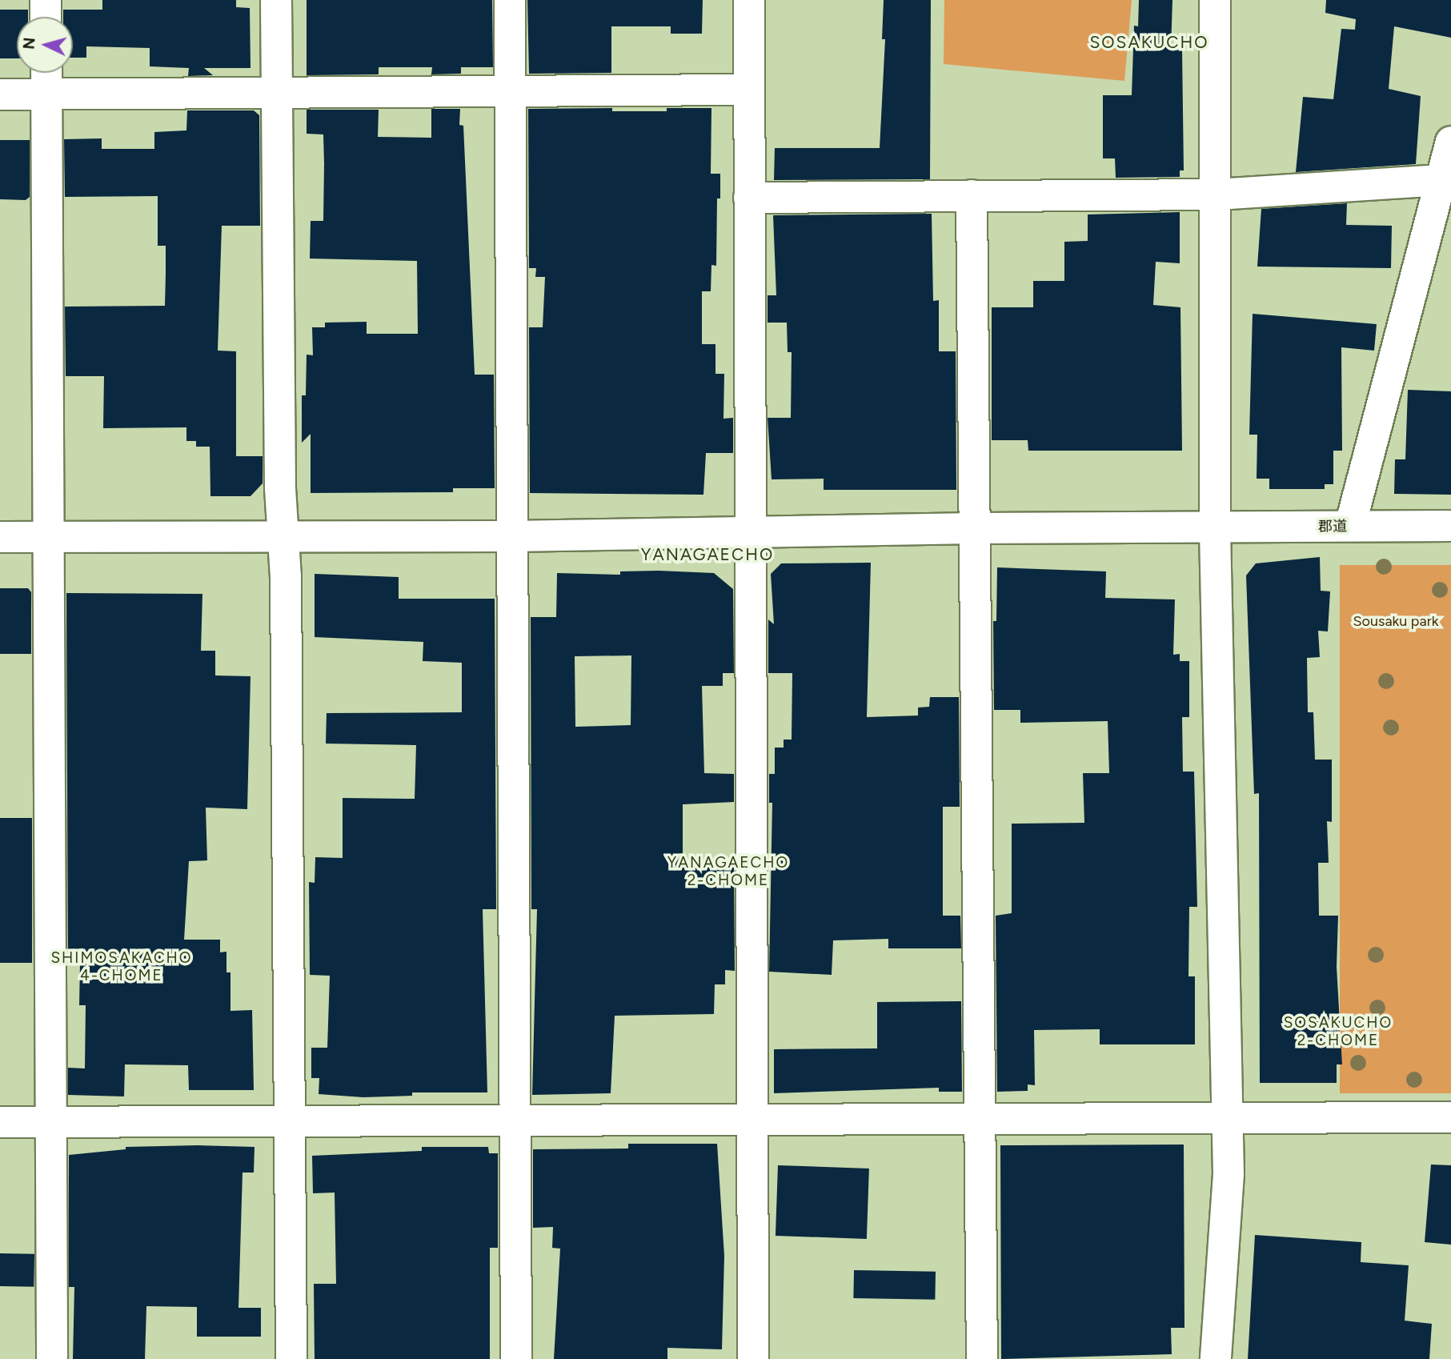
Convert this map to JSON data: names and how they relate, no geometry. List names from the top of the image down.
{
  "streets": {
    "street": ["郡道"]
  },
  "districts": [
    "SOSAKUCHO",
    "YANAGAECHO",
    "YANAGAECHO 2-CHOME",
    "SHIMOSAKACHO 4-CHOME",
    "SOSAKUCHO 2-CHOME"
  ],
  "parks": ["Sousaku park"],
  "north": "left"
}
